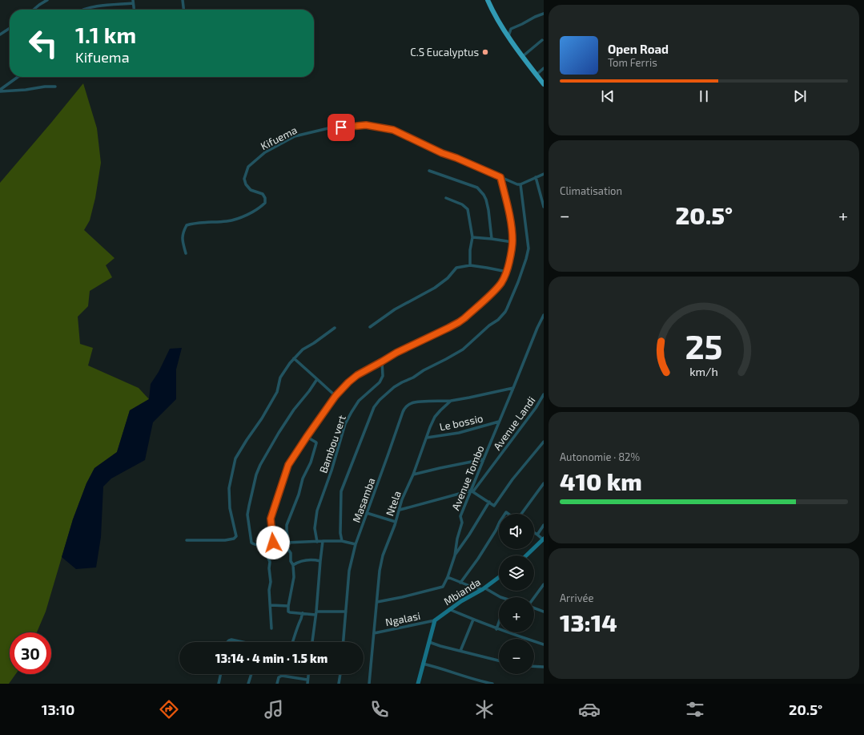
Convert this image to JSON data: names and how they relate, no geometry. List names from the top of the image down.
{
  "streets": {
    "street": [
      "Kifuema",
      "Le bossio",
      "Avenue Landi",
      "Bambou vert",
      "Avenue Tombo",
      "Masamba",
      "Ntela",
      "Mbianda",
      "Ngalasi"
    ]
  },
  "crossings": [
    ["Le bossio", "Avenue Tombo"],
    ["Le bossio", "Ntela"],
    ["Avenue Landi", "Avenue Tombo"],
    ["Avenue Tombo", "Ntela"],
    ["Masamba", "Ntela"],
    ["Ntela", "Ngalasi"],
    ["Mbianda", "Ngalasi"]
  ],
  "places": ["C.S Eucalyptus"],
  "page": {
    "turn": ["1.1 km", "Kifuema"],
    "song": ["Open Road", "Tom Ferris"],
    "tile": [
      "Climatisation",
      ["Autonomie · 82%", "410 km"],
      ["Arrivée", "13:14"]
    ],
    "heat": ["−", "20.5°", "+"],
    "map_buttons": ["+", "−"],
    "limit": "30",
    "trip": "13:14 · 4 min · 1.5 km",
    "tabs": ["13:10", "20.5°"],
    "gauge": ["25", "km/h"]
  }
}
